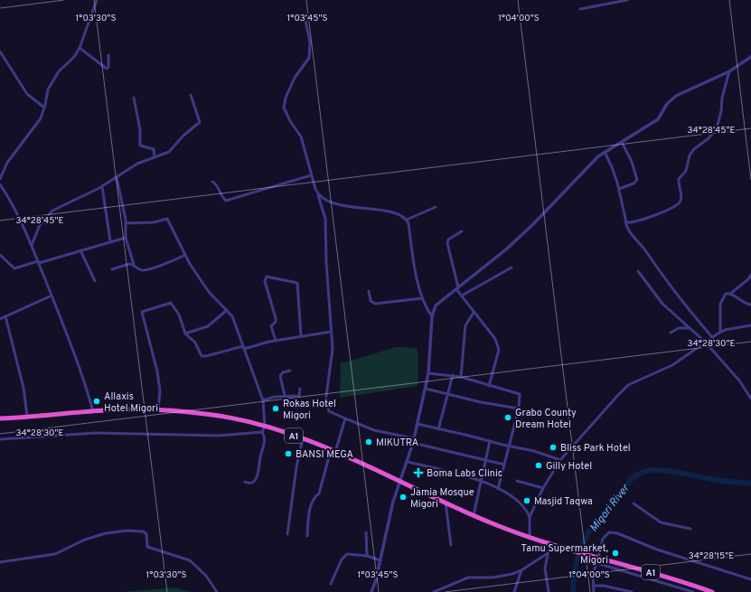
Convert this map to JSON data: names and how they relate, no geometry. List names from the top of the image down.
{
  "streets": {
    "highway": ["A1"]
  },
  "water": ["Migori River"],
  "places": {
    "other": [
      "Allaxis Hotel Migori",
      "Rokas Hotel Migori",
      "Grabo County Dream Hotel",
      "MIKUTRA",
      "Bliss Park Hotel",
      "BANSI MEGA",
      "Gilly Hotel",
      "Jamia Mosque Migori",
      "Masjid Taqwa",
      "Tamu Supermarket, Migori"
    ],
    "health": ["Boma Labs Clinic"]
  },
  "coordinates": [
    "1°03'30\"S",
    "1°03'45\"S",
    "1°04'00\"S",
    "34°28'45\"E",
    "34°28'30\"E",
    "34°28'15\"E"
  ]
}
